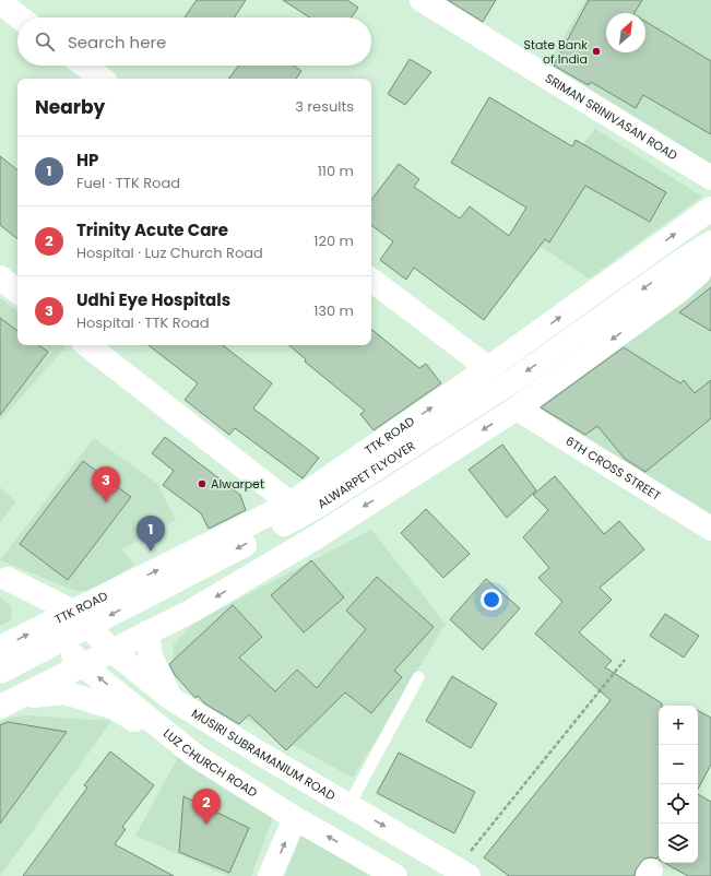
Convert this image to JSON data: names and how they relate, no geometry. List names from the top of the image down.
{
  "streets": {
    "main road": [
      "SRIMAN SRINIVASAN ROAD",
      "TTK ROAD",
      "6TH CROSS STREET",
      "ALWARPET FLYOVER",
      "MUSIRI SUBRAMANIUM ROAD",
      "LUZ CHURCH ROAD"
    ]
  },
  "crossings": [
    ["TTK ROAD", "MUSIRI SUBRAMANIUM ROAD"],
    ["TTK ROAD", "LUZ CHURCH ROAD"],
    ["MUSIRI SUBRAMANIUM ROAD", "LUZ CHURCH ROAD"]
  ],
  "places": ["State Bank of India", "Alwarpet"],
  "north": "top right",
  "page": {
    "search": "Search here",
    "heading": ["Nearby", "3 results"],
    "list": [
      {
        "mark": "1",
        "name": "HP",
        "note": "Fuel · TTK Road",
        "value": "110 m"
      },
      {
        "mark": "2",
        "name": "Trinity Acute Care",
        "note": "Hospital · Luz Church Road",
        "value": "120 m"
      },
      {
        "mark": "3",
        "name": "Udhi Eye Hospitals",
        "note": "Hospital · TTK Road",
        "value": "130 m"
      }
    ],
    "pins": ["3", "1", "2"],
    "map_buttons": ["+", "−"]
  }
}
